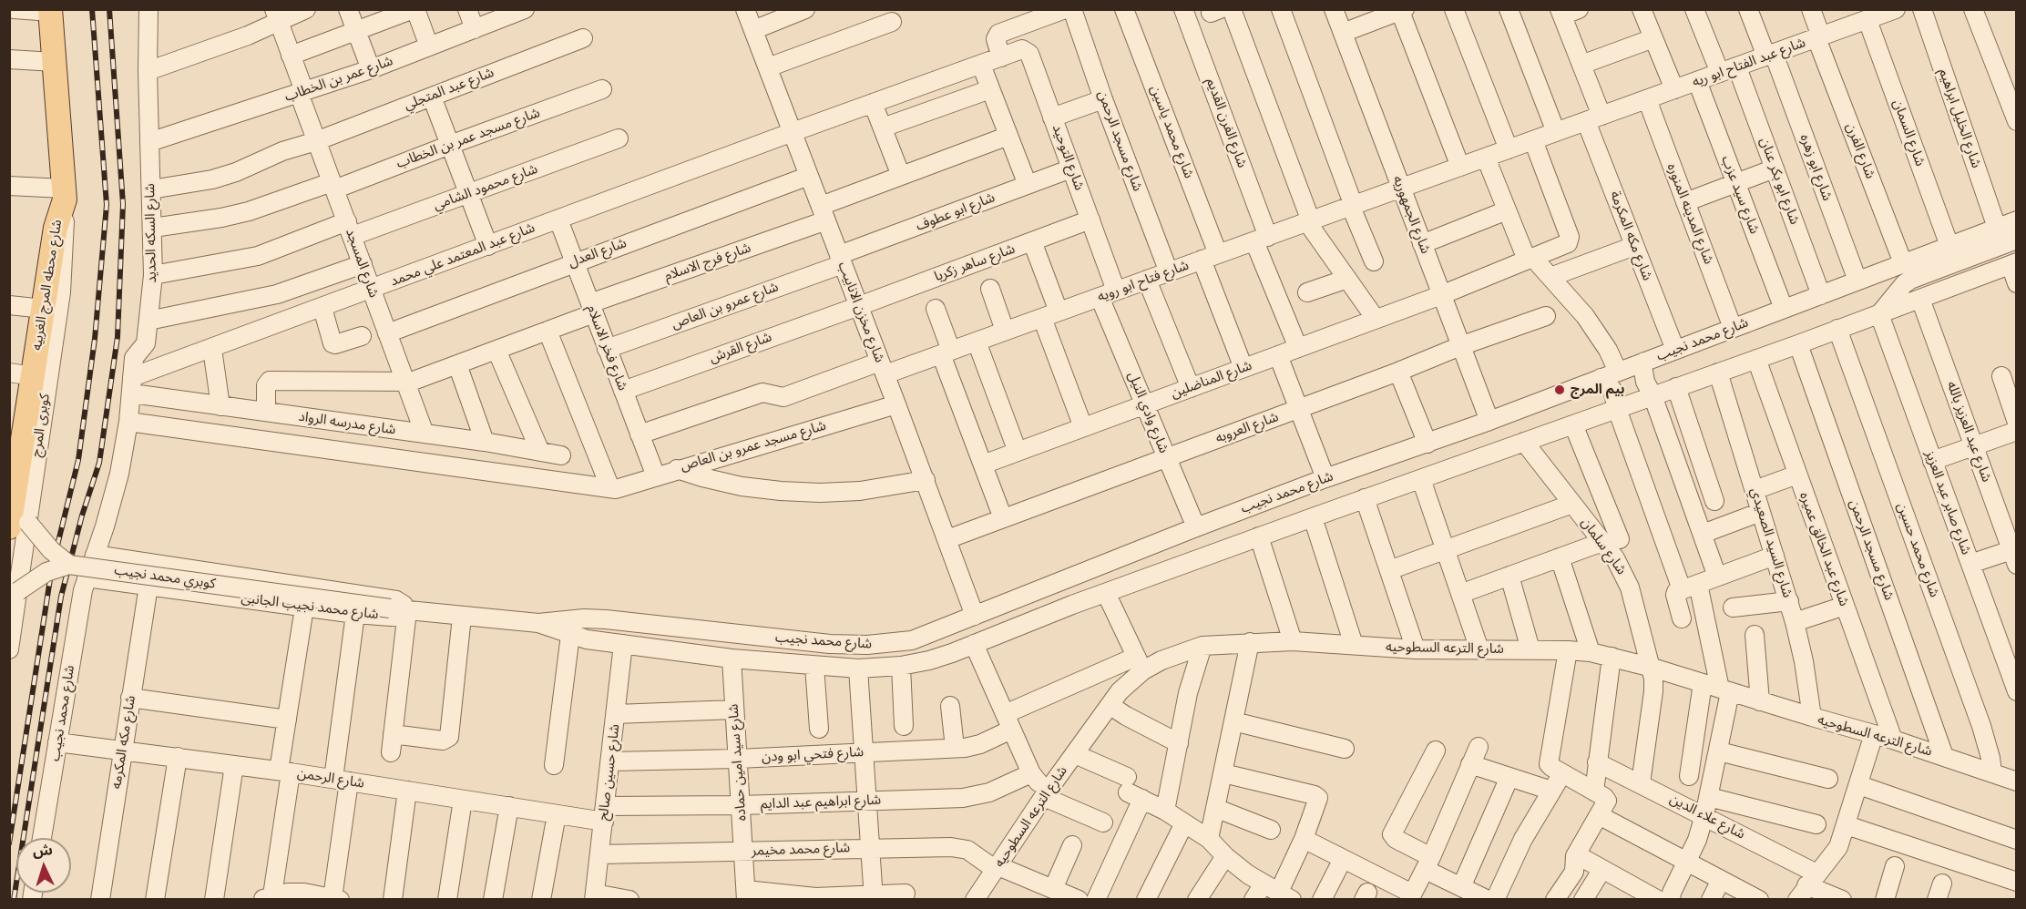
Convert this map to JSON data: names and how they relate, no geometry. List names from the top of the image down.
{
  "streets": {
    "main road": ["شارع محطه المرج الغربيه"],
    "street": [
      "شارع عبد الفتاح ابو ريه",
      "شارع عمر بن الخطاب",
      "شارع عبد المتجلي",
      "شارع الخليل ابراهيم",
      "شارع الفرن القديم",
      "شارع محمد ياسين",
      "شارع السمان",
      "شارع مسجد عمر بن الخطاب",
      "شارع مسجد الرحمن",
      "شارع الفرن",
      "شارع التوحيد",
      "شارع ابو زهره",
      "شارع ابو بكر عنان",
      "شارع محمود الشامي",
      "شارع سيد عزب",
      "شارع ابو عطوف",
      "شارع المدينه المنوره",
      "شارع الجمهوريه",
      "شارع السكه الحديد",
      "شارع مكه المكرمة",
      "شارع العدل",
      "شارع عبد المعتمد علي محمد",
      "شارع فرج الاسلام",
      "شارع المسجد",
      "شارع ساهر زكريا",
      "شارع فتاح ابو رويه",
      "شارع عمرو بن العاص",
      "شارع مخزن الانابيب",
      "شارع محمد نجيب",
      "شارع فخر الاسلام",
      "شارع القرش",
      "شارع المناضلين",
      "شارع وادي النيل",
      "شارع مدرسه الرواد",
      "كوبرى المرج",
      "شارع العروبه",
      "شارع عبد العزيز بالله",
      "شارع مسجد عمرو بن العاص",
      "شارع صابر عبد العزيز",
      "شارع السيد الصعيدي",
      "شارع سلمان",
      "شارع عبد الخالق عميره",
      "شارع محمد حسين",
      "كوبري محمد نجيب",
      "شارع محمد نجيب الجانبى",
      "شارع الترعه السطوحيه",
      "شارع مكه المكرمه",
      "شارع فتحي ابو ودن",
      "شارع سيد امين حماده",
      "شارع حسين صالح",
      "شارع الرحمن",
      "شارع ابراهيم عبد الدايم",
      "شارع علاء الدين",
      "شارع محمد مخيمر"
    ]
  },
  "crossings": [
    ["شارع عبد الفتاح ابو ريه", "شارع السمان"],
    ["شارع عبد الفتاح ابو ريه", "شارع الفرن"],
    ["شارع عبد الفتاح ابو ريه", "شارع ابو زهره"],
    ["شارع عبد الفتاح ابو ريه", "شارع ابو بكر عنان"],
    ["شارع عبد الفتاح ابو ريه", "شارع سيد عزب"],
    ["شارع عبد الفتاح ابو ريه", "شارع المدينه المنوره"],
    ["شارع عبد الفتاح ابو ريه", "شارع مكه المكرمة"],
    ["شارع عمر بن الخطاب", "شارع السكه الحديد"],
    ["شارع عمر بن الخطاب", "شارع المسجد"],
    ["شارع عبد المتجلي", "شارع السكه الحديد"],
    ["شارع عبد المتجلي", "شارع المسجد"],
    ["شارع الخليل ابراهيم", "شارع محمد نجيب"],
    ["شارع الفرن القديم", "شارع فتاح ابو رويه"],
    ["شارع الفرن القديم", "شارع المناضلين"],
    ["شارع محمد ياسين", "شارع فتاح ابو رويه"],
    ["شارع محمد ياسين", "شارع المناضلين"],
    ["شارع السمان", "شارع محمد نجيب"],
    ["شارع مسجد عمر بن الخطاب", "شارع السكه الحديد"],
    ["شارع مسجد عمر بن الخطاب", "شارع المسجد"],
    ["شارع مسجد الرحمن", "شارع فتاح ابو رويه"],
    ["شارع مسجد الرحمن", "شارع محمد نجيب"],
    ["شارع مسجد الرحمن", "شارع الترعه السطوحيه"],
    ["شارع الفرن", "شارع محمد نجيب"],
    ["شارع التوحيد", "شارع ابو عطوف"],
    ["شارع التوحيد", "شارع ساهر زكريا"],
    ["شارع التوحيد", "شارع فتاح ابو رويه"],
    ["شارع التوحيد", "شارع وادي النيل"],
    ["شارع ابو زهره", "شارع محمد نجيب"],
    ["شارع ابو بكر عنان", "شارع محمد نجيب"],
    ["شارع محمود الشامي", "شارع السكه الحديد"],
    ["شارع محمود الشامي", "شارع المسجد"],
    ["شارع سيد عزب", "شارع محمد نجيب"],
    ["شارع ابو عطوف", "شارع عمرو بن العاص"],
    ["شارع ابو عطوف", "شارع مخزن الانابيب"],
    ["شارع المدينه المنوره", "شارع محمد نجيب"],
    ["شارع الجمهوريه", "شارع فتاح ابو رويه"],
    ["شارع الجمهوريه", "شارع محمد نجيب"],
    ["شارع الجمهوريه", "شارع المناضلين"],
    ["شارع الجمهوريه", "شارع العروبه"],
    ["شارع السكه الحديد", "شارع عبد المعتمد علي محمد"],
    ["شارع السكه الحديد", "شارع محمد نجيب"],
    ["شارع السكه الحديد", "شارع مدرسه الرواد"],
    ["شارع السكه الحديد", "شارع محمد نجيب الجانبى"],
    ["شارع مكه المكرمة", "شارع محمد نجيب"],
    ["شارع العدل", "شارع المسجد"],
    ["شارع العدل", "شارع مخزن الانابيب"],
    ["شارع العدل", "شارع فخر الاسلام"],
    ["شارع عبد المعتمد علي محمد", "شارع المسجد"],
    ["شارع عبد المعتمد علي محمد", "شارع مخزن الانابيب"],
    ["شارع عبد المعتمد علي محمد", "شارع فخر الاسلام"],
    ["شارع عبد المعتمد علي محمد", "شارع مدرسه الرواد"],
    ["شارع فرج الاسلام", "شارع المسجد"],
    ["شارع فرج الاسلام", "شارع مخزن الانابيب"],
    ["شارع فرج الاسلام", "شارع فخر الاسلام"],
    ["شارع المسجد", "شارع مدرسه الرواد"],
    ["شارع ساهر زكريا", "شارع مخزن الانابيب"],
    ["شارع ساهر زكريا", "شارع القرش"],
    ["شارع فتاح ابو رويه", "شارع مخزن الانابيب"],
    ["شارع فتاح ابو رويه", "شارع وادي النيل"],
    ["شارع محطه المرج الغربيه", "كوبرى المرج"],
    ["شارع عمرو بن العاص", "شارع مخزن الانابيب"],
    ["شارع عمرو بن العاص", "شارع فخر الاسلام"],
    ["شارع مخزن الانابيب", "شارع محمد نجيب"],
    ["شارع مخزن الانابيب", "شارع القرش"],
    ["شارع مخزن الانابيب", "شارع العروبه"],
    ["شارع مخزن الانابيب", "شارع مسجد عمرو بن العاص"],
    ["شارع محمد نجيب", "شارع وادي النيل"],
    ["شارع محمد نجيب", "شارع عبد العزيز بالله"],
    ["شارع محمد نجيب", "شارع صابر عبد العزيز"],
    ["شارع محمد نجيب", "شارع السيد الصعيدي"],
    ["شارع محمد نجيب", "شارع سلمان"],
    ["شارع محمد نجيب", "شارع عبد الخالق عميره"],
    ["شارع محمد نجيب", "شارع محمد حسين"],
    ["شارع محمد نجيب", "كوبري محمد نجيب"],
    ["شارع محمد نجيب", "شارع محمد نجيب الجانبى"],
    ["شارع محمد نجيب", "شارع سيد امين حماده"],
    ["شارع محمد نجيب", "شارع حسين صالح"],
    ["شارع محمد نجيب", "شارع الرحمن"],
    ["شارع فخر الاسلام", "شارع القرش"],
    ["شارع فخر الاسلام", "شارع مسجد عمرو بن العاص"],
    ["شارع المناضلين", "شارع وادي النيل"],
    ["شارع وادي النيل", "شارع العروبه"],
    ["كوبرى المرج", "كوبري محمد نجيب"],
    ["شارع السيد الصعيدي", "شارع الترعه السطوحيه"],
    ["شارع سلمان", "شارع الترعه السطوحيه"],
    ["شارع سلمان", "شارع علاء الدين"],
    ["شارع عبد الخالق عميره", "شارع الترعه السطوحيه"],
    ["شارع محمد حسين", "شارع الترعه السطوحيه"],
    ["كوبري محمد نجيب", "شارع محمد نجيب الجانبى"],
    ["شارع محمد نجيب الجانبى", "شارع مكه المكرمه"],
    ["شارع الترعه السطوحيه", "شارع فتحي ابو ودن"],
    ["شارع الترعه السطوحيه", "شارع محمد مخيمر"],
    ["شارع مكه المكرمه", "شارع الرحمن"],
    ["شارع فتحي ابو ودن", "شارع سيد امين حماده"],
    ["شارع فتحي ابو ودن", "شارع حسين صالح"],
    ["شارع سيد امين حماده", "شارع ابراهيم عبد الدايم"],
    ["شارع سيد امين حماده", "شارع محمد مخيمر"],
    ["شارع حسين صالح", "شارع الرحمن"],
    ["شارع حسين صالح", "شارع ابراهيم عبد الدايم"],
    ["شارع حسين صالح", "شارع محمد مخيمر"],
    ["شارع الرحمن", "شارع ابراهيم عبد الدايم"]
  ],
  "places": ["بيم المرج"],
  "north": "top"
}
